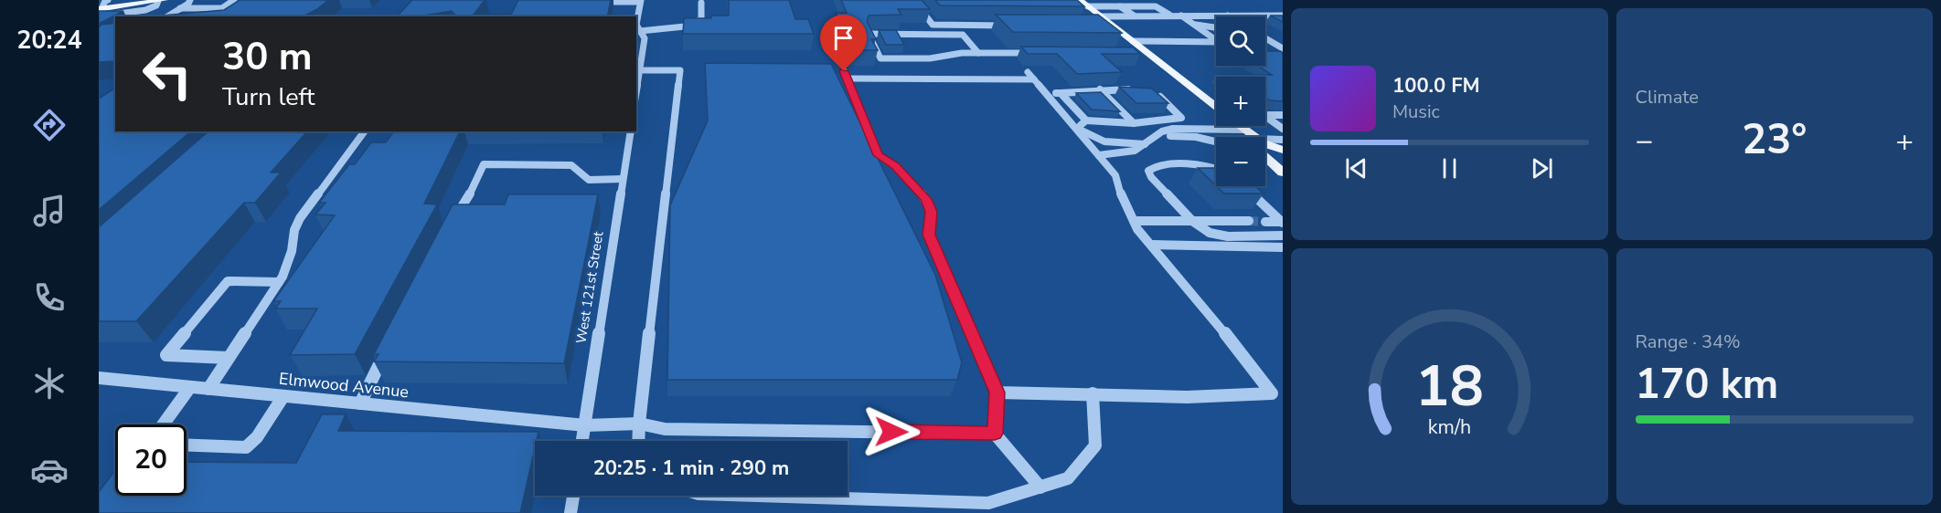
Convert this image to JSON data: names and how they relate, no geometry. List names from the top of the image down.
{
  "streets": {
    "street": ["West 121st Street", "Elmwood Avenue"]
  },
  "crossings": [
    ["West 121st Street", "Elmwood Avenue"]
  ],
  "page": {
    "tabs": "20:24",
    "tile": [
      "Climate",
      ["Range · 34%", "170 km"]
    ],
    "map_buttons": ["+", "−"],
    "turn": ["30 m", "Turn left"],
    "song": ["100.0 FM", "Music"],
    "heat": ["−", "23°", "+"],
    "limit": "20",
    "trip": "20:25 · 1 min · 290 m",
    "gauge": ["18", "km/h"]
  }
}
